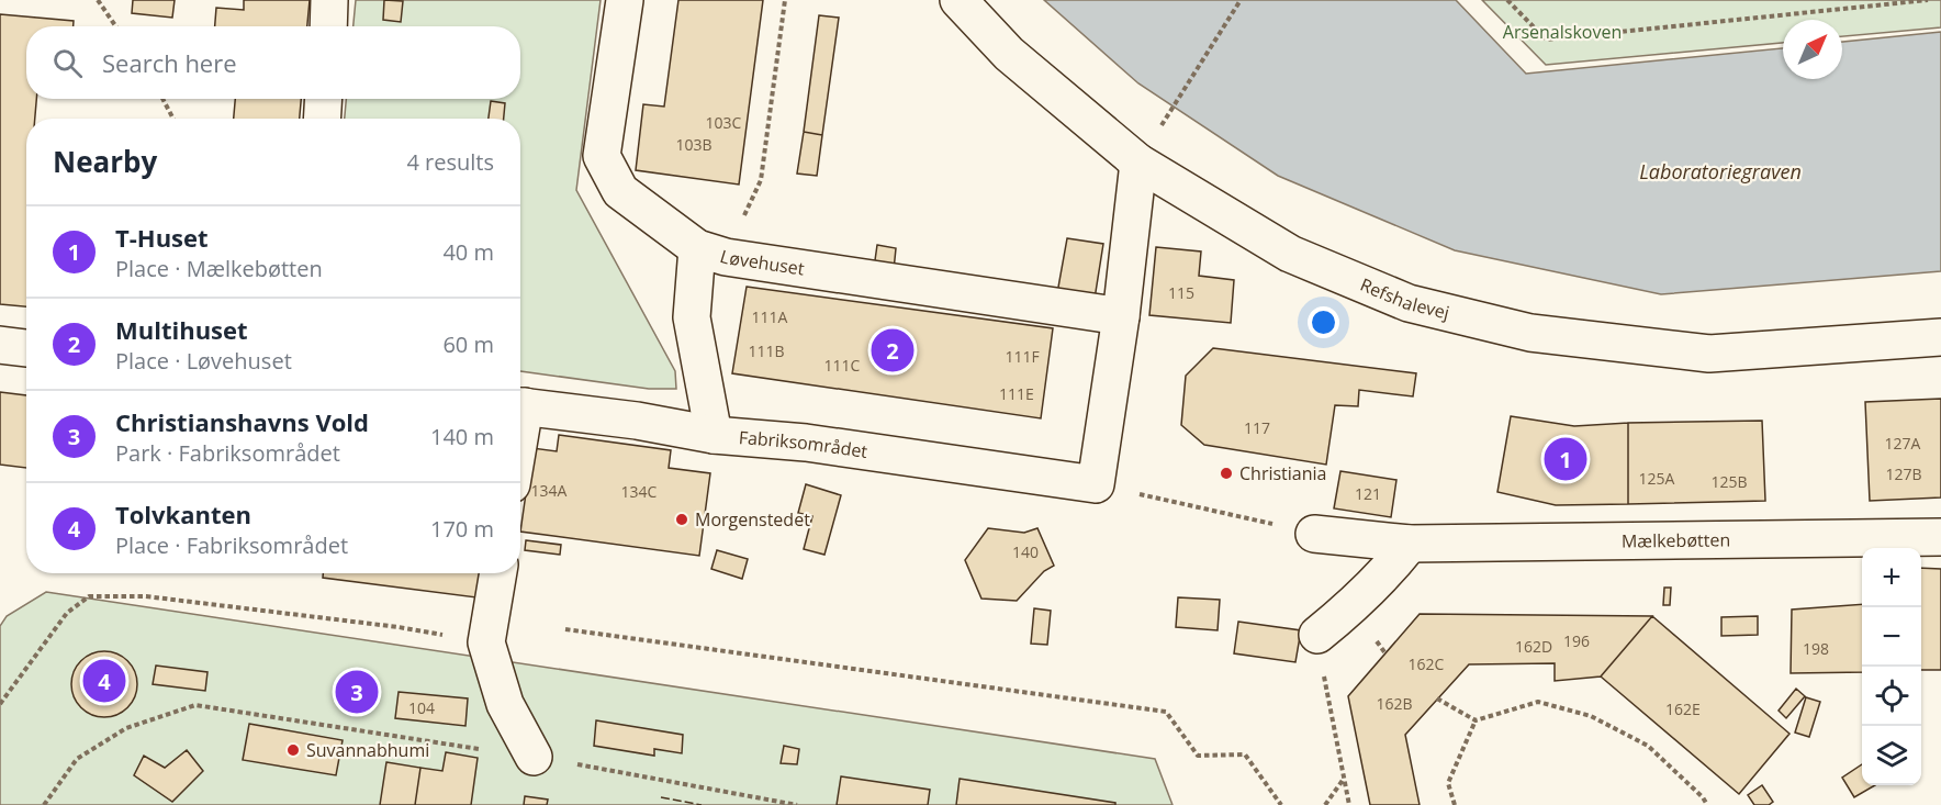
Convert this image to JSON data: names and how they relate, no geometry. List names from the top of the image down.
{
  "streets": {
    "street": [
      "Løvehuset",
      "Refshalevej",
      "Fabriksområdet",
      "Mælkebøtten"
    ]
  },
  "water": ["Laboratoriegraven"],
  "parks": ["Arsenalskoven"],
  "places": ["Christiania", "Morgenstedet", "Suvannabhumi"],
  "house_numbers": [
    "103C",
    "103B",
    "115",
    "111A",
    "111B",
    "111F",
    "111C",
    "111E",
    "117",
    "127A",
    "127B",
    "125A",
    "125B",
    "134A",
    "134C",
    "121",
    "140",
    "196",
    "162D",
    "198",
    "162C",
    "162B",
    "104",
    "162E"
  ],
  "north": "top right",
  "page": {
    "search": "Search here",
    "heading": ["Nearby", "4 results"],
    "list": [
      {
        "mark": "1",
        "name": "T-Huset",
        "note": "Place · Mælkebøtten",
        "value": "40 m"
      },
      {
        "mark": "2",
        "name": "Multihuset",
        "note": "Place · Løvehuset",
        "value": "60 m"
      },
      {
        "mark": "3",
        "name": "Christianshavns Vold",
        "note": "Park · Fabriksområdet",
        "value": "140 m"
      },
      {
        "mark": "4",
        "name": "Tolvkanten",
        "note": "Place · Fabriksområdet",
        "value": "170 m"
      }
    ],
    "pins": [
      "2",
      "1",
      "4",
      "3"
    ],
    "map_buttons": ["+", "−"]
  }
}
